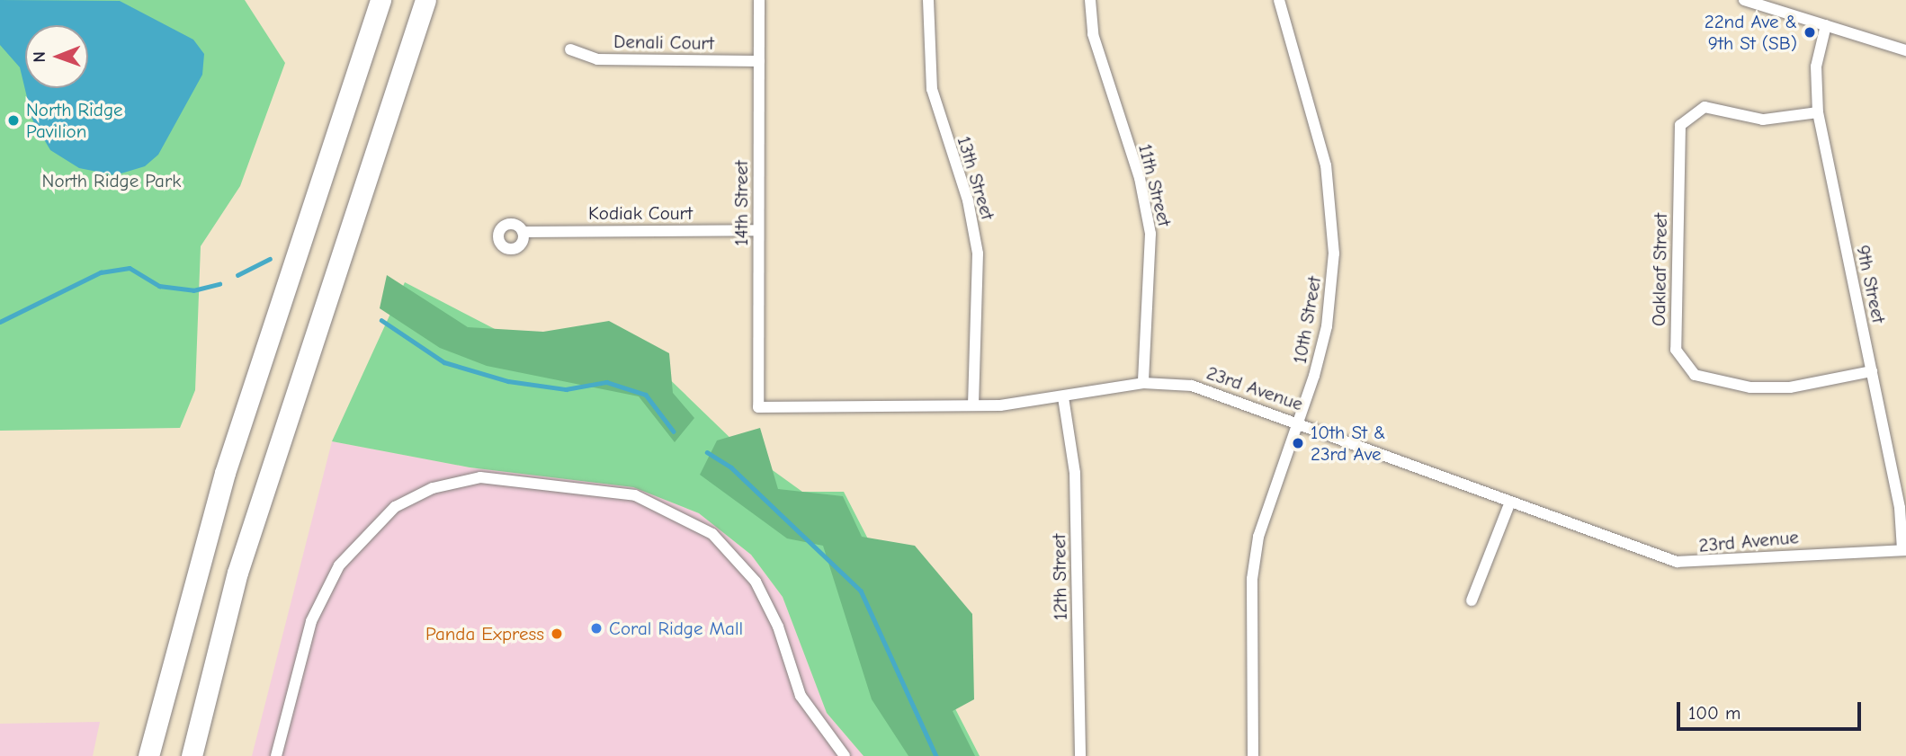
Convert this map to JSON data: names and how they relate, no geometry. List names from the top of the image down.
{
  "streets": {
    "street": [
      "Denali Court",
      "13th Street",
      "11th Street",
      "14th Street",
      "Kodiak Court",
      "Oakleaf Street",
      "9th Street",
      "10th Street",
      "23rd Avenue",
      "12th Street"
    ]
  },
  "crossings": [
    ["Denali Court", "14th Street"],
    ["13th Street", "23rd Avenue"],
    ["11th Street", "23rd Avenue"],
    ["14th Street", "Kodiak Court"],
    ["14th Street", "23rd Avenue"],
    ["Oakleaf Street", "9th Street"],
    ["9th Street", "23rd Avenue"],
    ["10th Street", "23rd Avenue"],
    ["23rd Avenue", "12th Street"]
  ],
  "parks": ["North Ridge Park"],
  "places": [
    "22nd Ave & 9th St (SB)",
    "North Ridge Pavilion",
    "10th St & 23rd Ave",
    "Coral Ridge Mall",
    "Panda Express"
  ],
  "scale_bar": "100 m",
  "north": "left"
}
